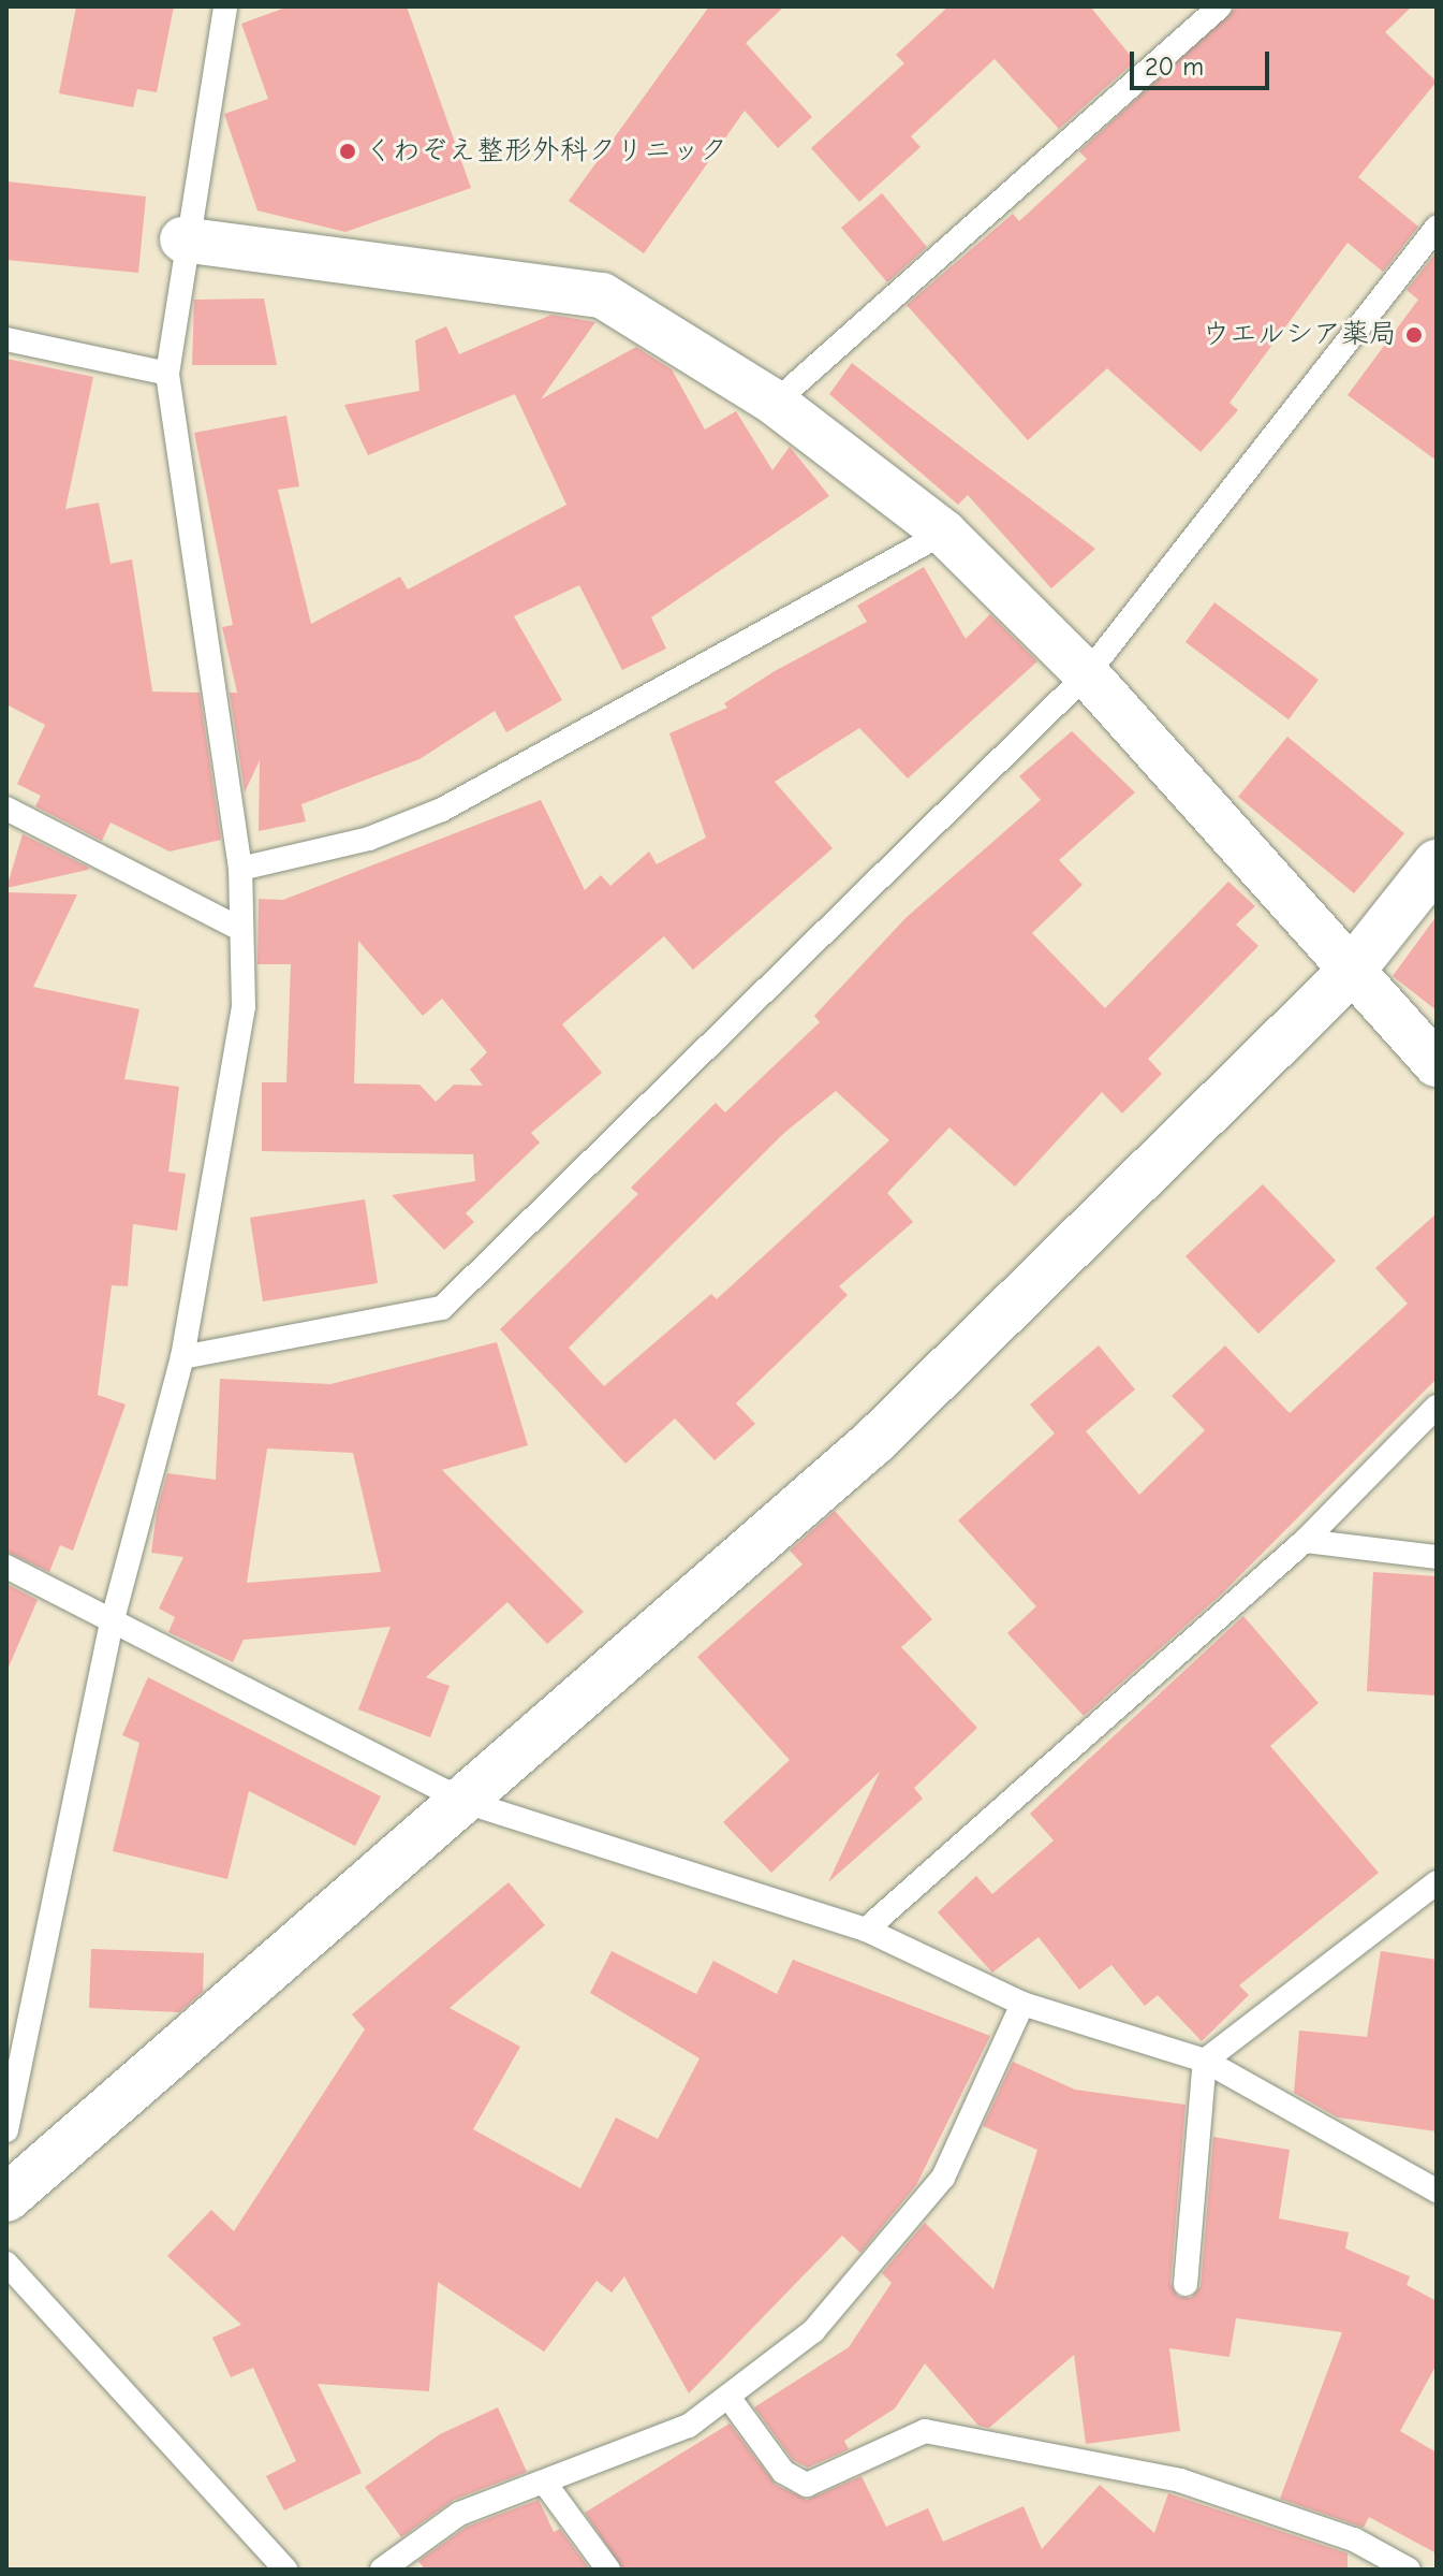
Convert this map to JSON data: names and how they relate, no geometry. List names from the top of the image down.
{
  "places": ["くわぞえ整形外科クリニック", "ウエルシア薬局"],
  "scale_bar": "20 m"
}
